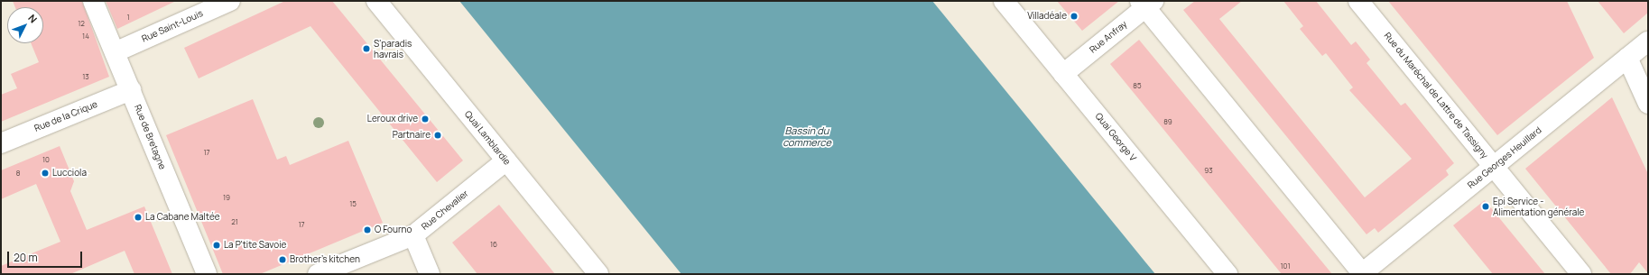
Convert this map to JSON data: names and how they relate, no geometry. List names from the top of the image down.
{
  "streets": {
    "street": [
      "Rue Saint-Louis",
      "Rue Anfray",
      "Rue du Maréchal de Lattre de Tassigny",
      "Rue de la Crique",
      "Rue de Bretagne",
      "Quai George V",
      "Quai Lamblardie",
      "Rue Georges Heuillard",
      "Rue Chevalier"
    ]
  },
  "crossings": [
    ["Rue Saint-Louis", "Rue de Bretagne"],
    ["Rue Anfray", "Quai George V"],
    ["Rue du Maréchal de Lattre de Tassigny", "Rue Georges Heuillard"],
    ["Rue de la Crique", "Rue de Bretagne"],
    ["Quai Lamblardie", "Rue Chevalier"]
  ],
  "water": ["Bassin du commerce"],
  "places": [
    "Villadéale",
    "S'paradis havrais",
    "Leroux drive",
    "Partnaire",
    "Lucciola",
    "Epi Service - Alimentation générale",
    "La Cabane Maltée",
    "O Fourno",
    "La P'tite Savoie",
    "Brother's kitchen"
  ],
  "house_numbers": [
    "1",
    "12",
    "14",
    "13",
    "85",
    "89",
    "17",
    "10",
    "93",
    "8",
    "19",
    "15",
    "21",
    "17",
    "16",
    "101"
  ],
  "scale_bar": "20 m",
  "north": "top right"
}
